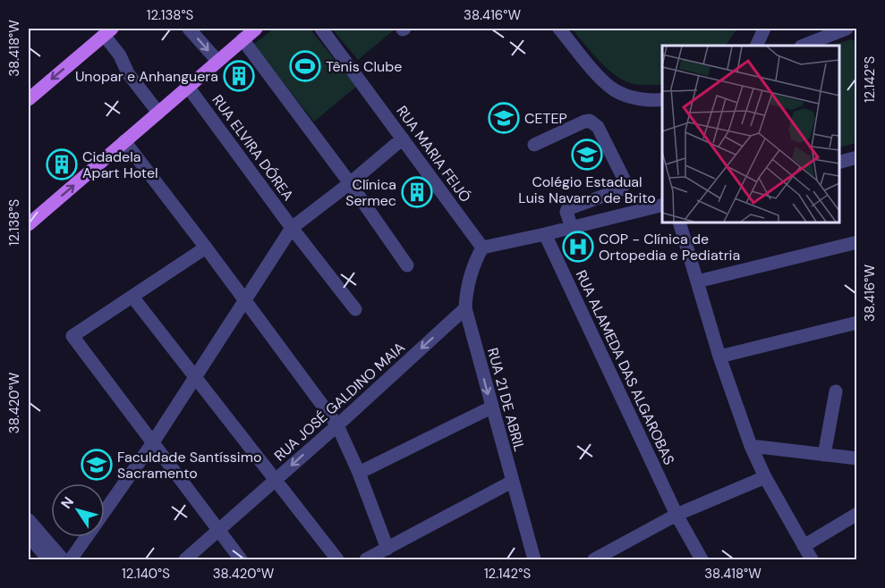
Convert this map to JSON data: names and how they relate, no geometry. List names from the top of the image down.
{
  "streets": {
    "street": [
      "RUA ELVIRA DÓREA",
      "RUA MARIA FEIJÓ",
      "RUA ALAMEDA DAS ALGAROBAS",
      "RUA 21 DE ABRIL",
      "RUA JOSÉ GALDINO MAIA"
    ]
  },
  "crossings": [
    ["RUA MARIA FEIJÓ", "RUA 21 DE ABRIL"],
    ["RUA 21 DE ABRIL", "RUA JOSÉ GALDINO MAIA"]
  ],
  "places": {
    "sports": ["Tênis Clube"],
    "building": ["Unopar e Anhanguera", "Cidadela Apart Hotel", "Clínica Sermec"],
    "school or university": ["CETEP", "Colégio Estadual Luis Navarro de Brito", "Faculdade Santíssimo Sacramento"],
    "hospital": ["COP - Clínica de Ortopedia e Pediatria"]
  },
  "north": "top left",
  "coordinates": [
    "12.138°S",
    "38.416°W",
    "38.418°W",
    "12.142°S",
    "38.420°W",
    "12.140°S"
  ]
}
